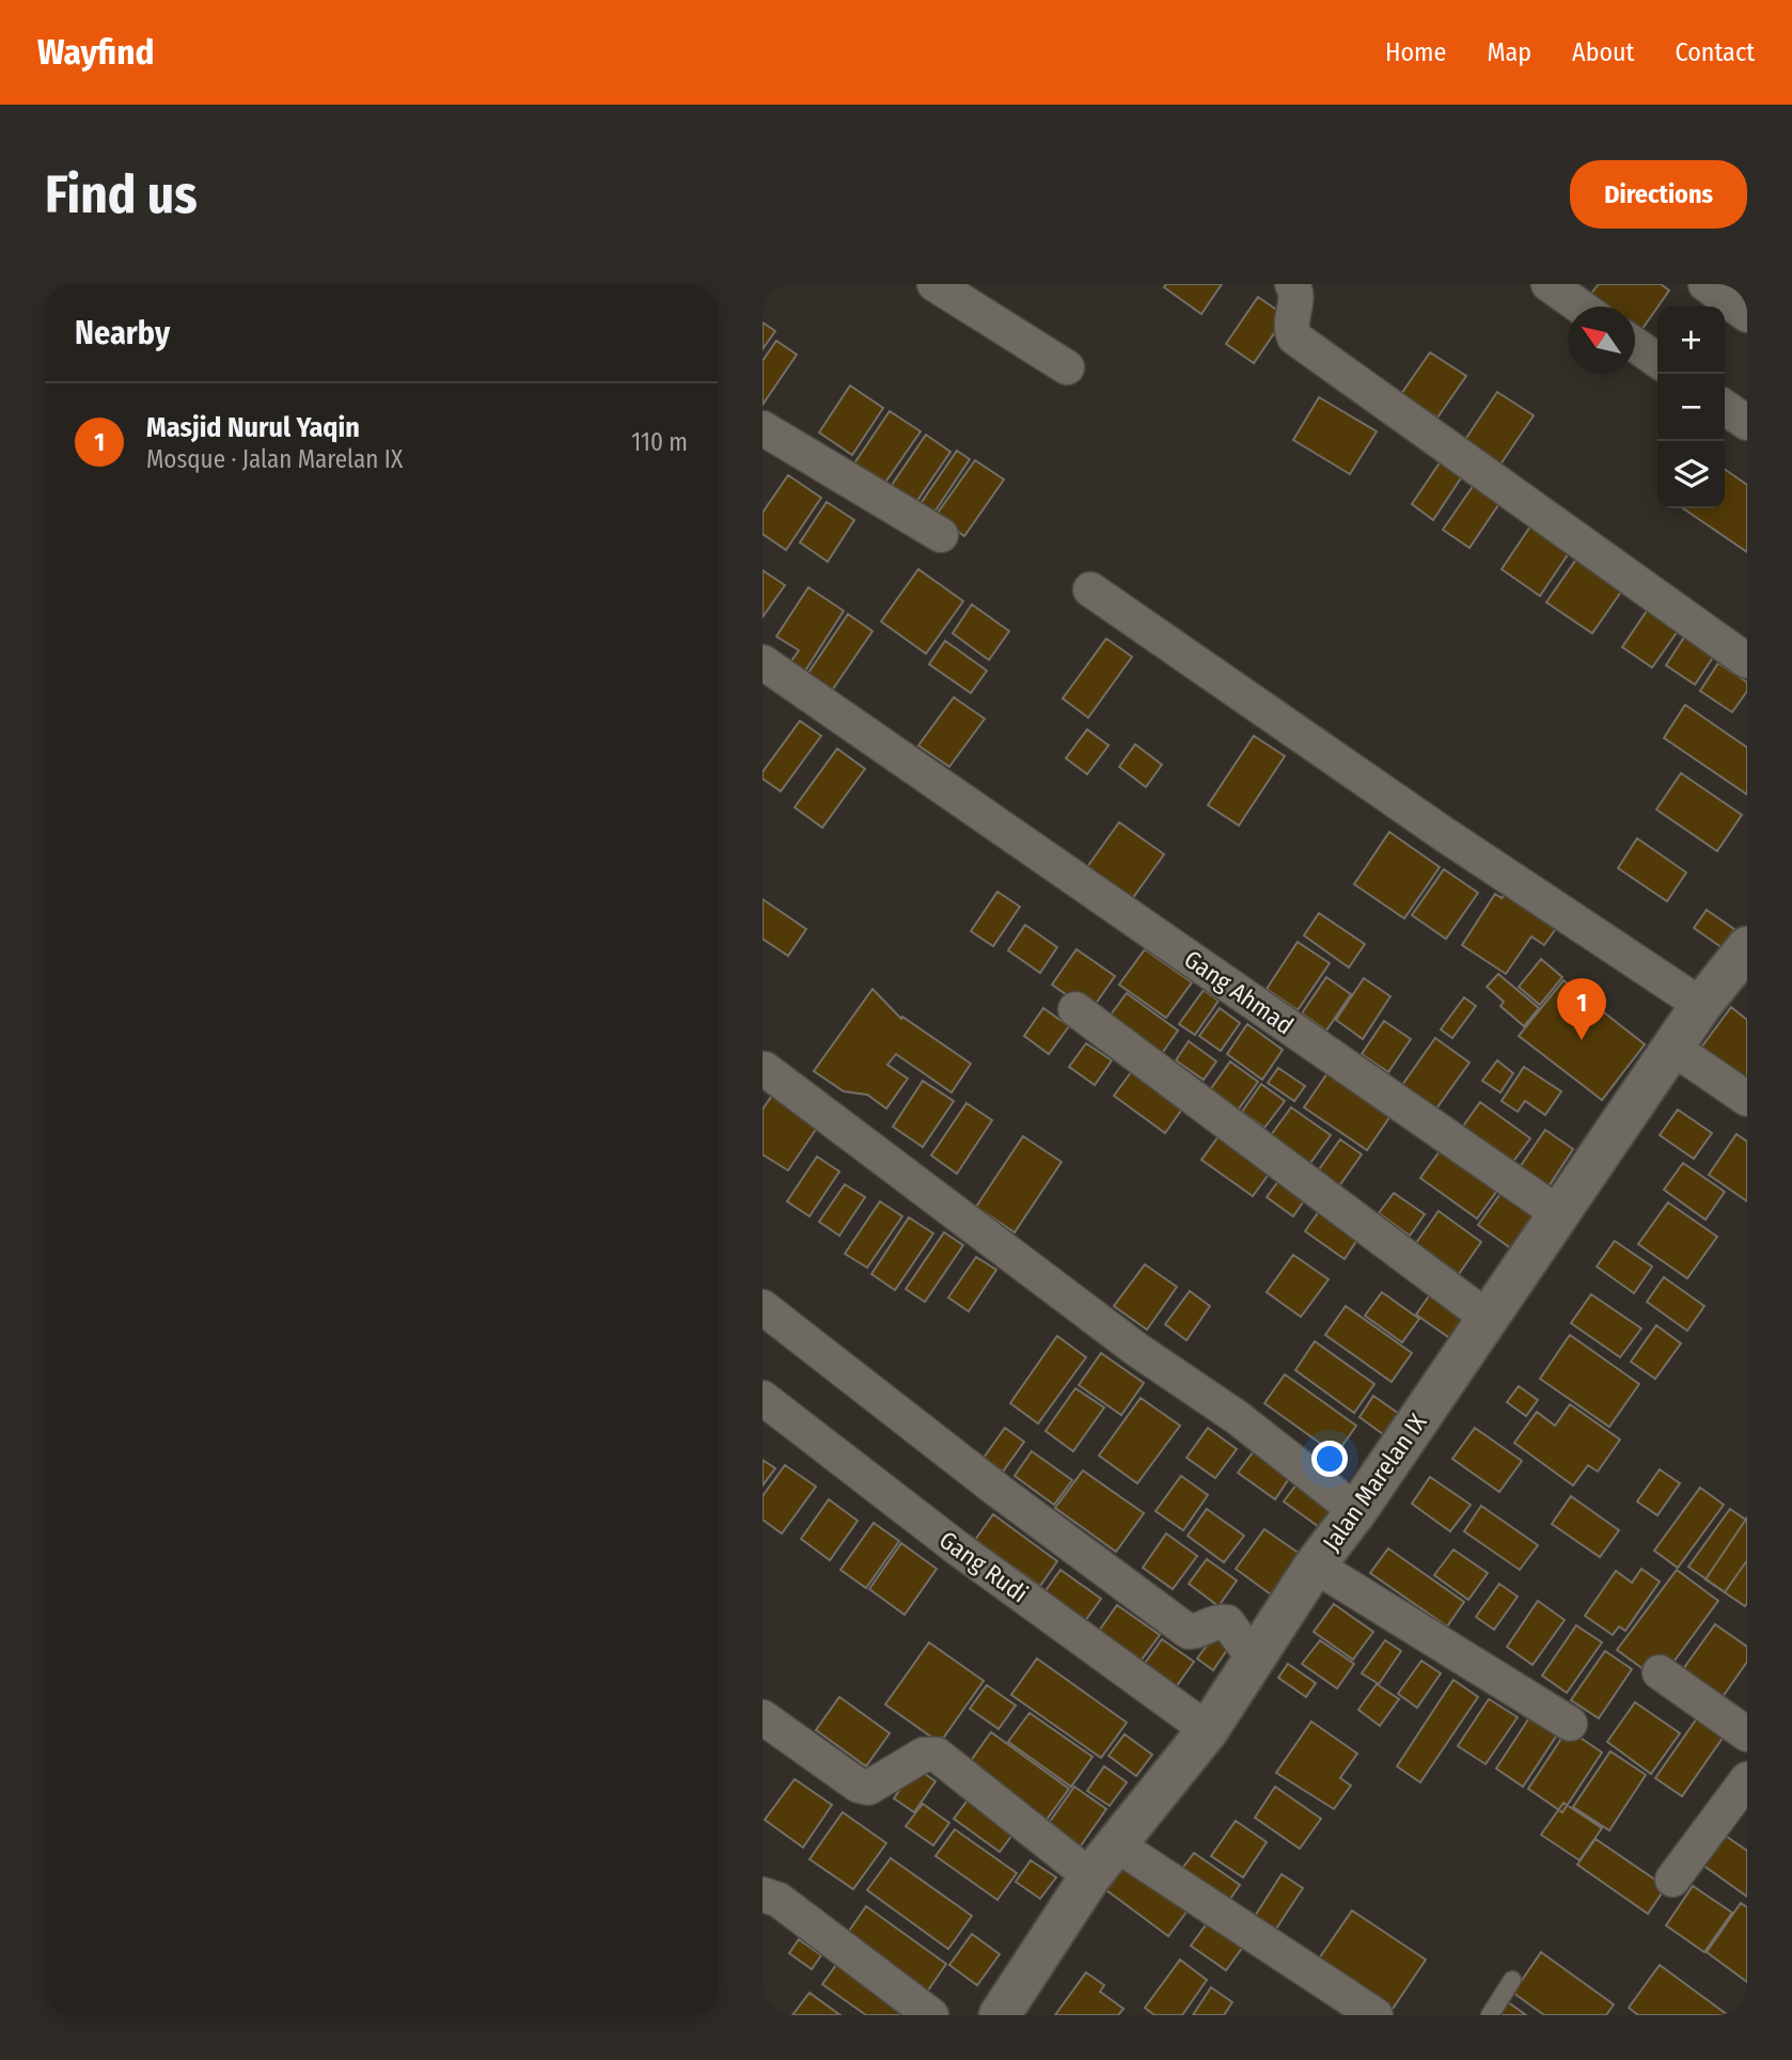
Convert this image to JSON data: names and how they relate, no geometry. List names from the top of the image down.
{
  "streets": {
    "main road": ["Jalan Marelan IX"],
    "street": ["Gang Ahmad", "Gang Rudi"]
  },
  "crossings": [
    ["Gang Ahmad", "Jalan Marelan IX"],
    ["Jalan Marelan IX", "Gang Rudi"]
  ],
  "north": "top left",
  "page": {
    "header": "Wayfind",
    "nav": [
      "Home",
      "Map",
      "About",
      "Contact"
    ],
    "buttons": "Directions",
    "title": "Find us",
    "heading": "Nearby",
    "map_buttons": ["+", "−"],
    "list": [
      {
        "mark": "1",
        "name": "Masjid Nurul Yaqin",
        "note": "Mosque · Jalan Marelan IX",
        "value": "110 m"
      }
    ],
    "pins": "1"
  }
}
